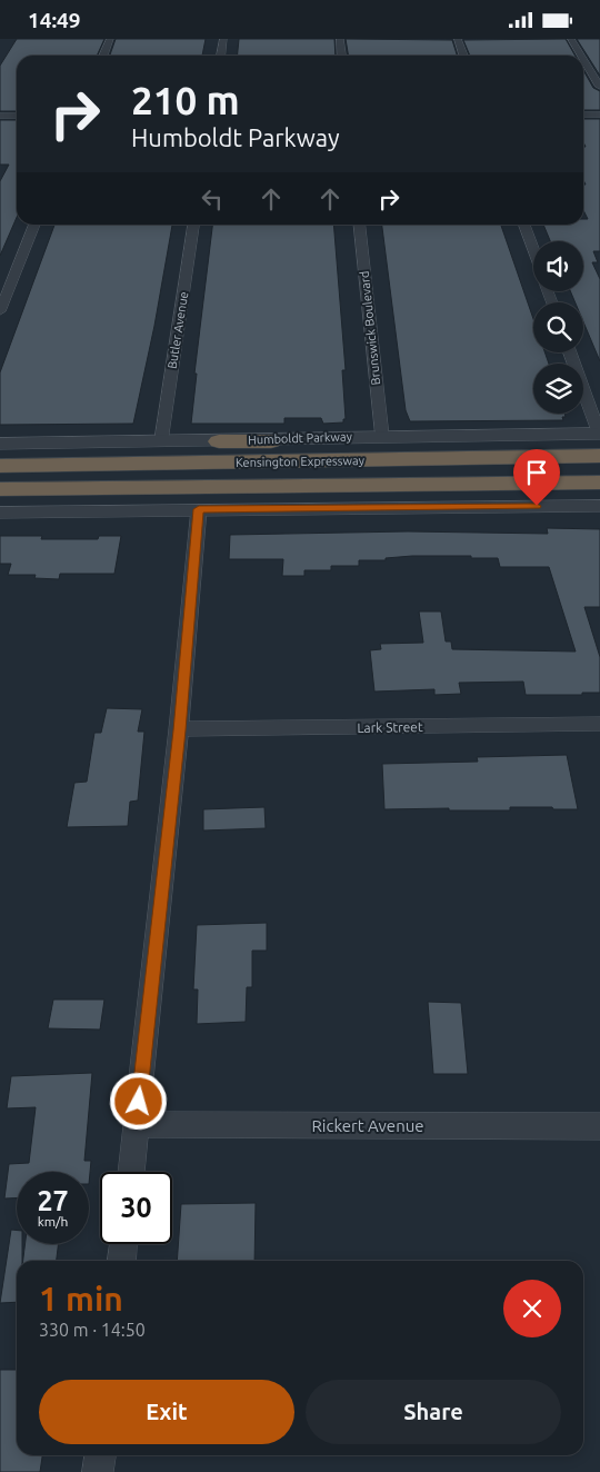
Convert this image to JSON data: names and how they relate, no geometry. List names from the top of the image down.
{
  "streets": {
    "highway": ["Kensington Expressway"],
    "street": [
      "Brunswick Boulevard",
      "Butler Avenue",
      "Humboldt Parkway",
      "Lark Street",
      "Rickert Avenue"
    ]
  },
  "crossings": [
    ["Brunswick Boulevard", "Humboldt Parkway"],
    ["Butler Avenue", "Humboldt Parkway"]
  ],
  "page": {
    "status": "14:49",
    "turn": ["210 m", "Humboldt Parkway"],
    "speed": "27 km/h",
    "limit": "30",
    "heading": ["1 min", "330 m · 14:50"],
    "buttons": ["Exit", "Share"]
  }
}
